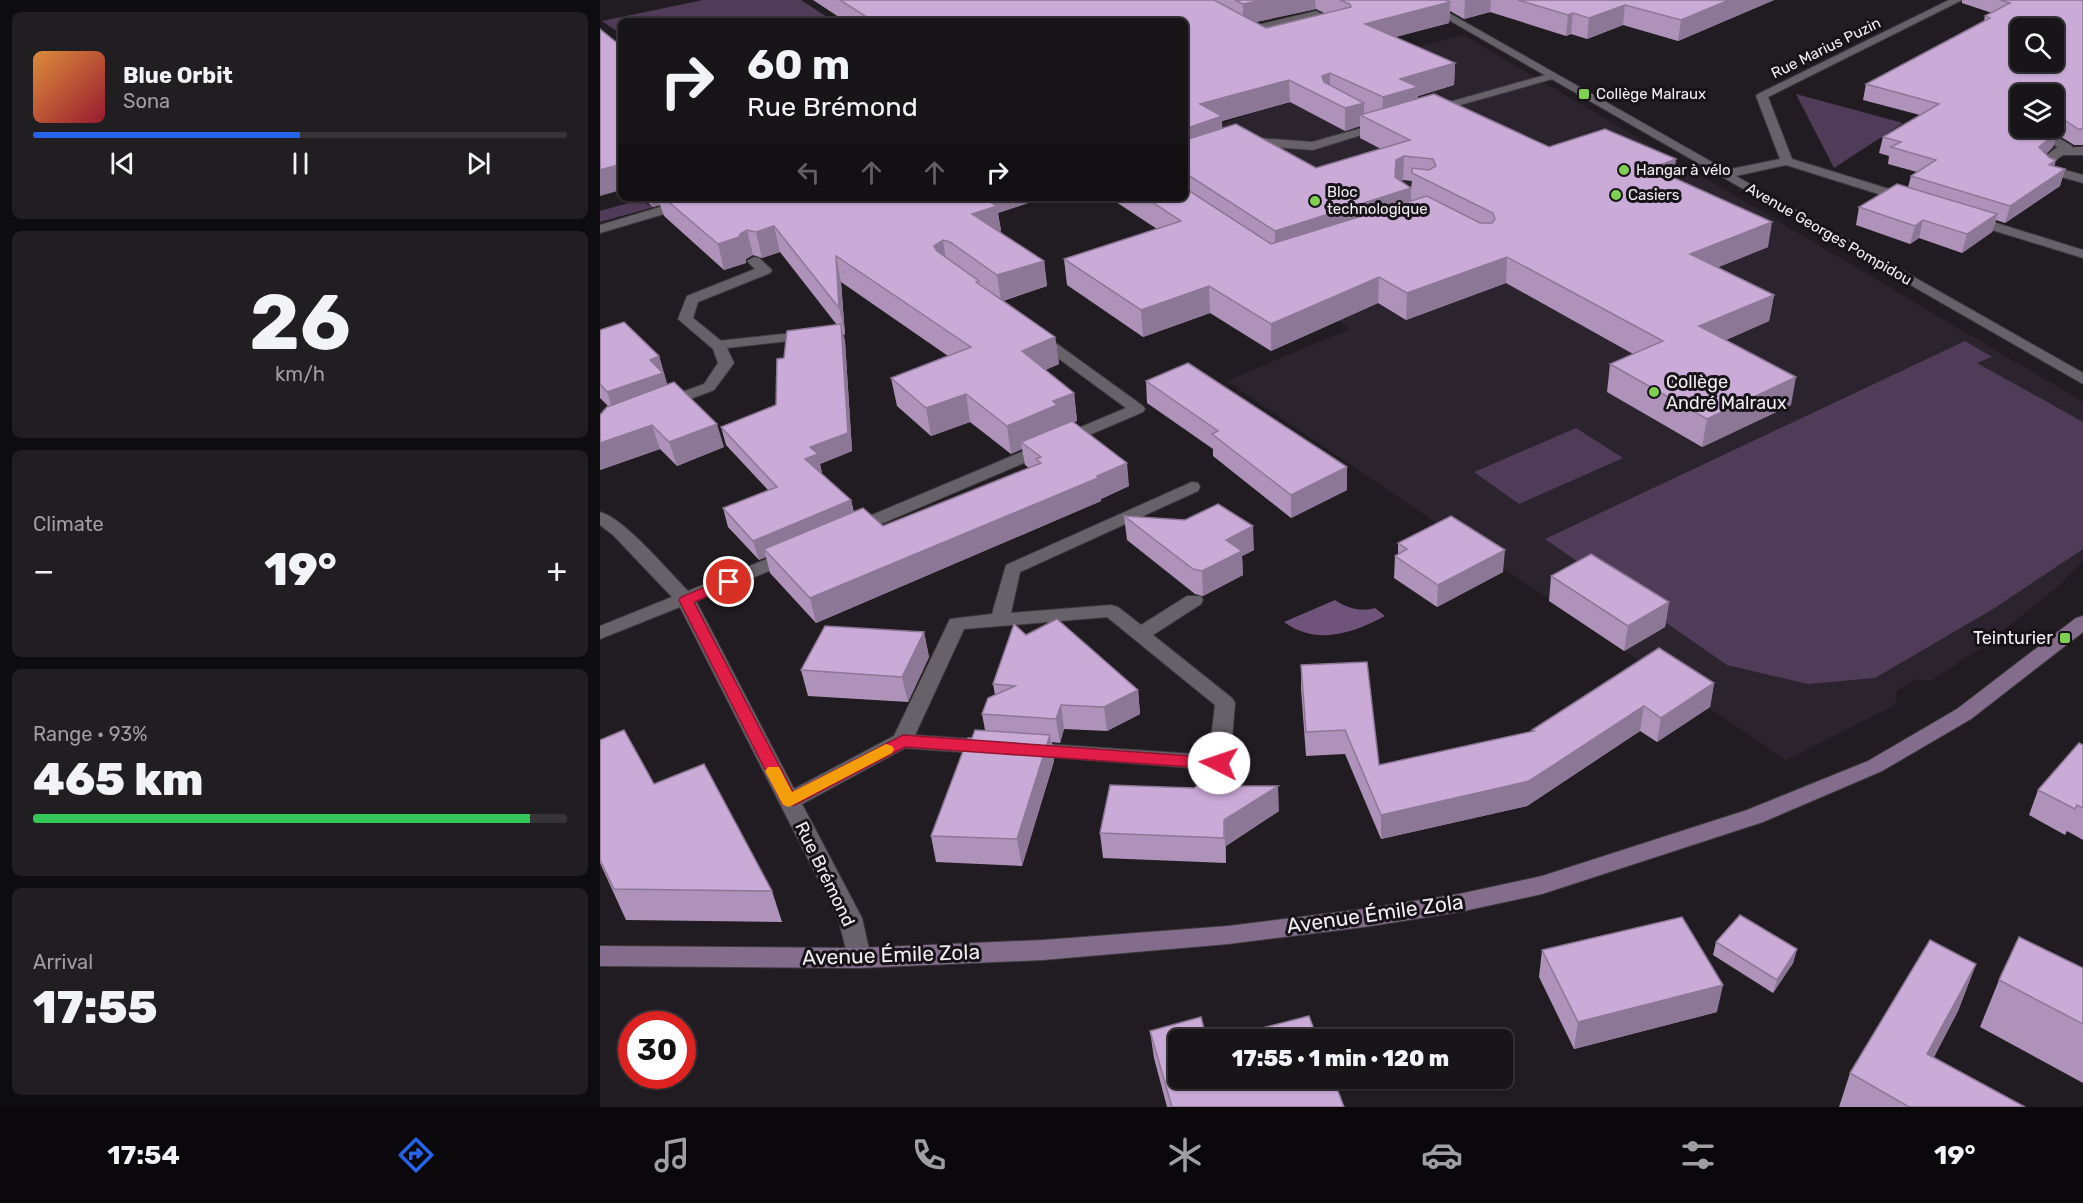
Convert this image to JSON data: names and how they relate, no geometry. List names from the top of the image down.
{
  "streets": {
    "main road": ["Avenue Émile Zola"],
    "street": ["Rue Marius Puzin", "Avenue Georges Pompidou", "Rue Brémond"]
  },
  "crossings": [
    ["Rue Brémond", "Avenue Émile Zola"]
  ],
  "places": {
    "transit": ["Collège Malraux", "Teinturier"],
    "other": [
      "Hangar à vélo",
      "Casiers",
      "Bloc technologique",
      "Collège André Malraux"
    ]
  },
  "page": {
    "turn": ["60 m", "Rue Brémond"],
    "song": ["Blue Orbit", "Sona"],
    "tile": [
      ["26", "km/h"],
      "Climate",
      ["Range · 93%", "465 km"],
      ["Arrival", "17:55"]
    ],
    "heat": ["−", "19°", "+"],
    "limit": "30",
    "trip": "17:55 · 1 min · 120 m",
    "tabs": ["17:54", "19°"]
  }
}
